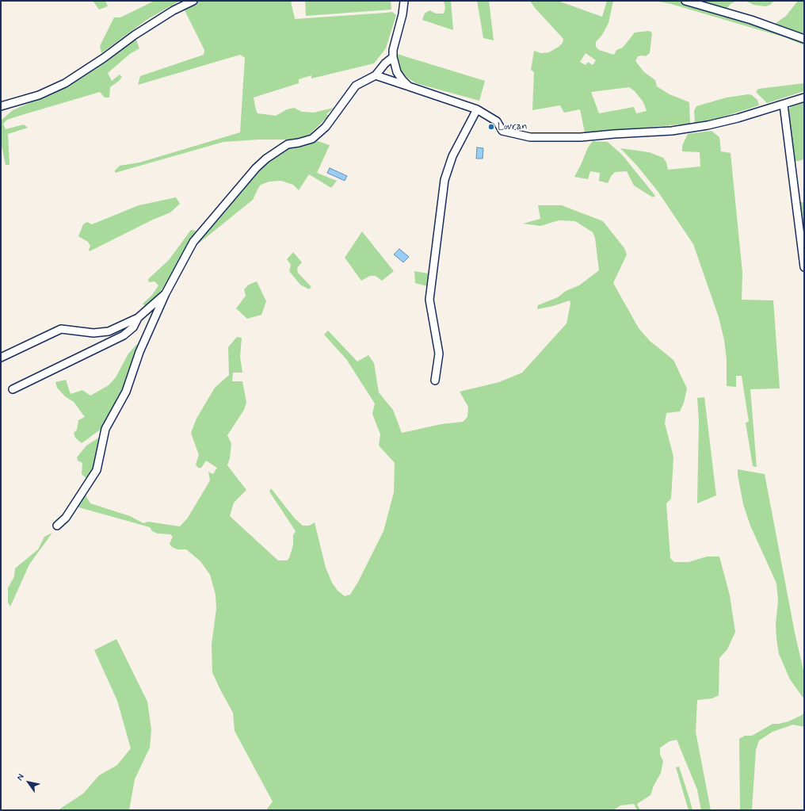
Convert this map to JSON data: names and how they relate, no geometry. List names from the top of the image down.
{
  "places": ["Lovran"],
  "north": "top left"
}
